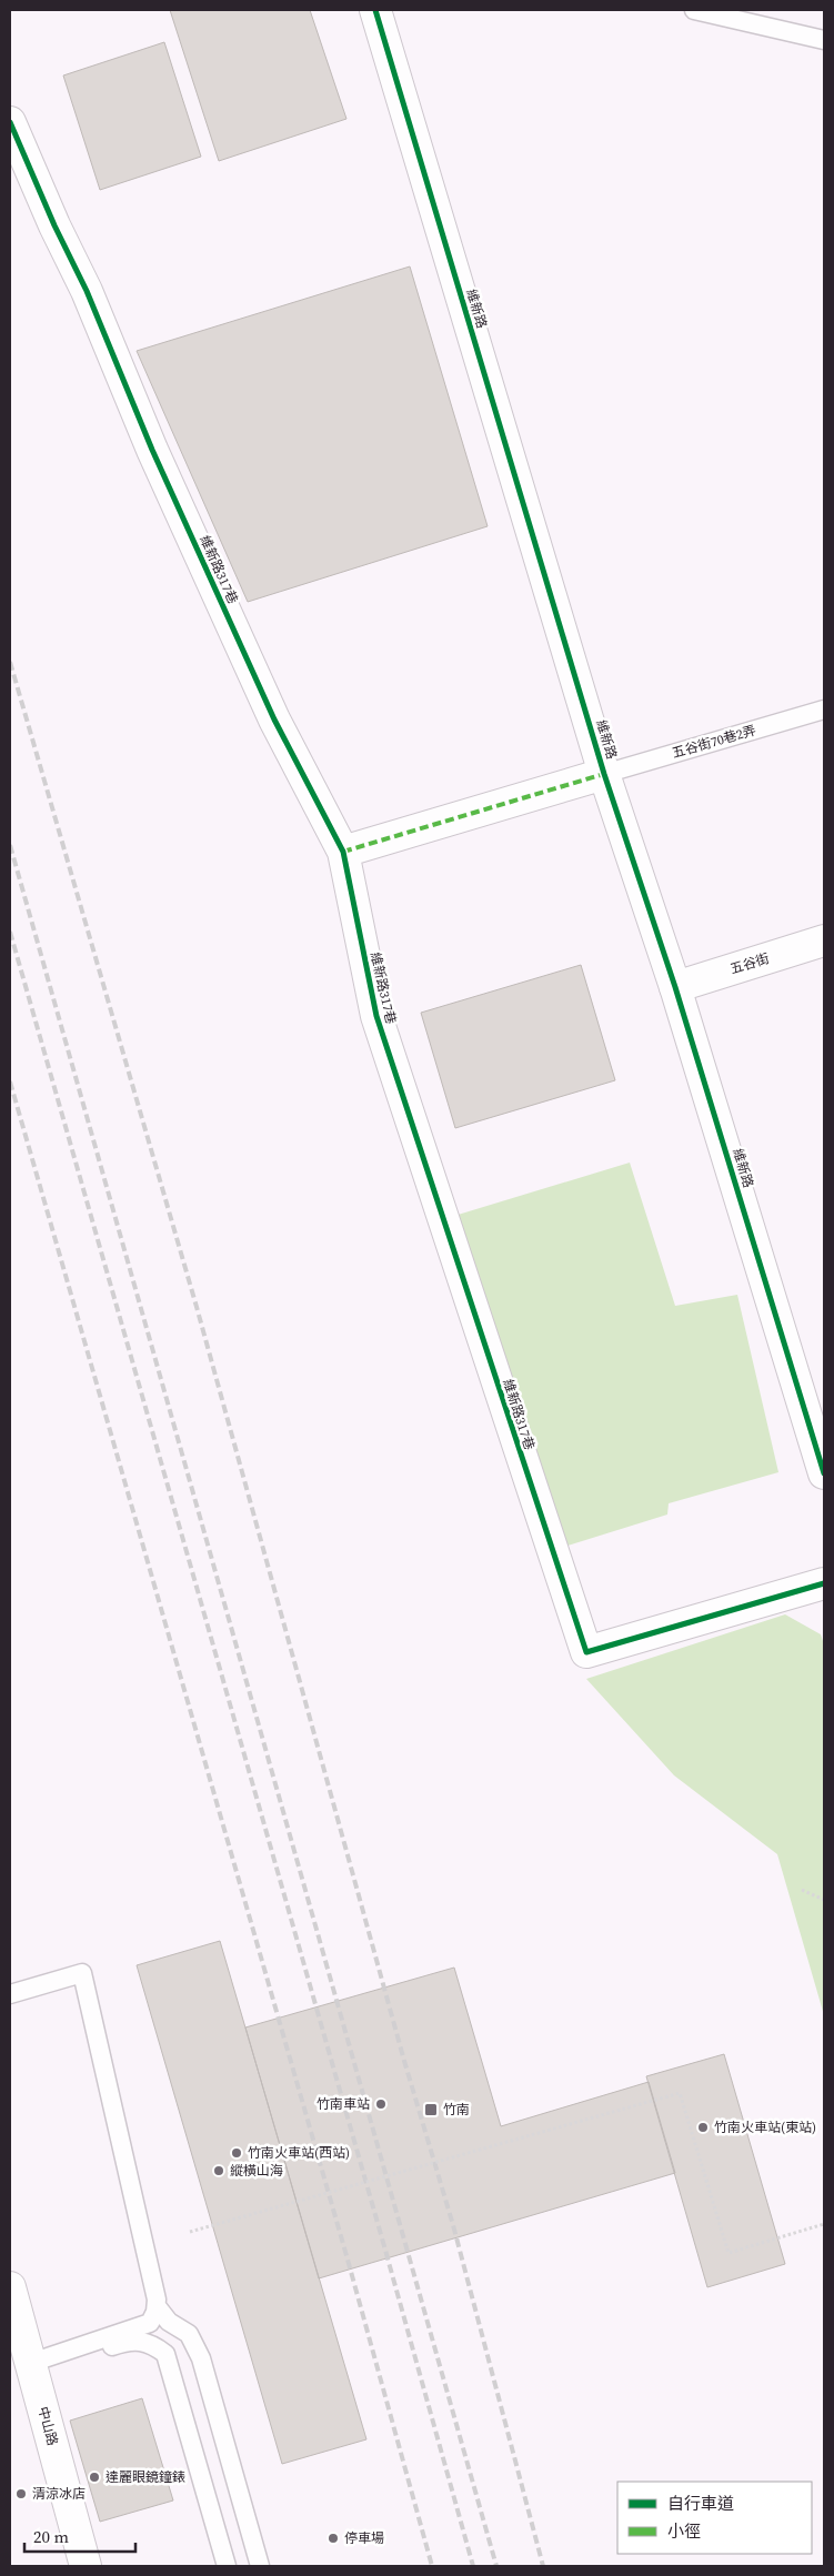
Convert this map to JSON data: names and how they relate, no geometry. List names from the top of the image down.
{
  "streets": {
    "street": [
      "維新路",
      "維新路317巷",
      "五谷街",
      "中山路"
    ],
    "lane": ["五谷街70巷2弄"]
  },
  "crossings": [
    ["維新路", "五谷街70巷2弄"],
    ["維新路", "五谷街"]
  ],
  "places": {
    "other": [
      "竹南車站",
      "竹南火車站(東站)",
      "竹南火車站(西站)",
      "縱橫山海",
      "達麗眼鏡鐘錶",
      "清涼冰店",
      "停車場"
    ],
    "transit": ["竹南"]
  },
  "legend": ["自行車道", "小徑"],
  "scale_bar": "20 m"
}
